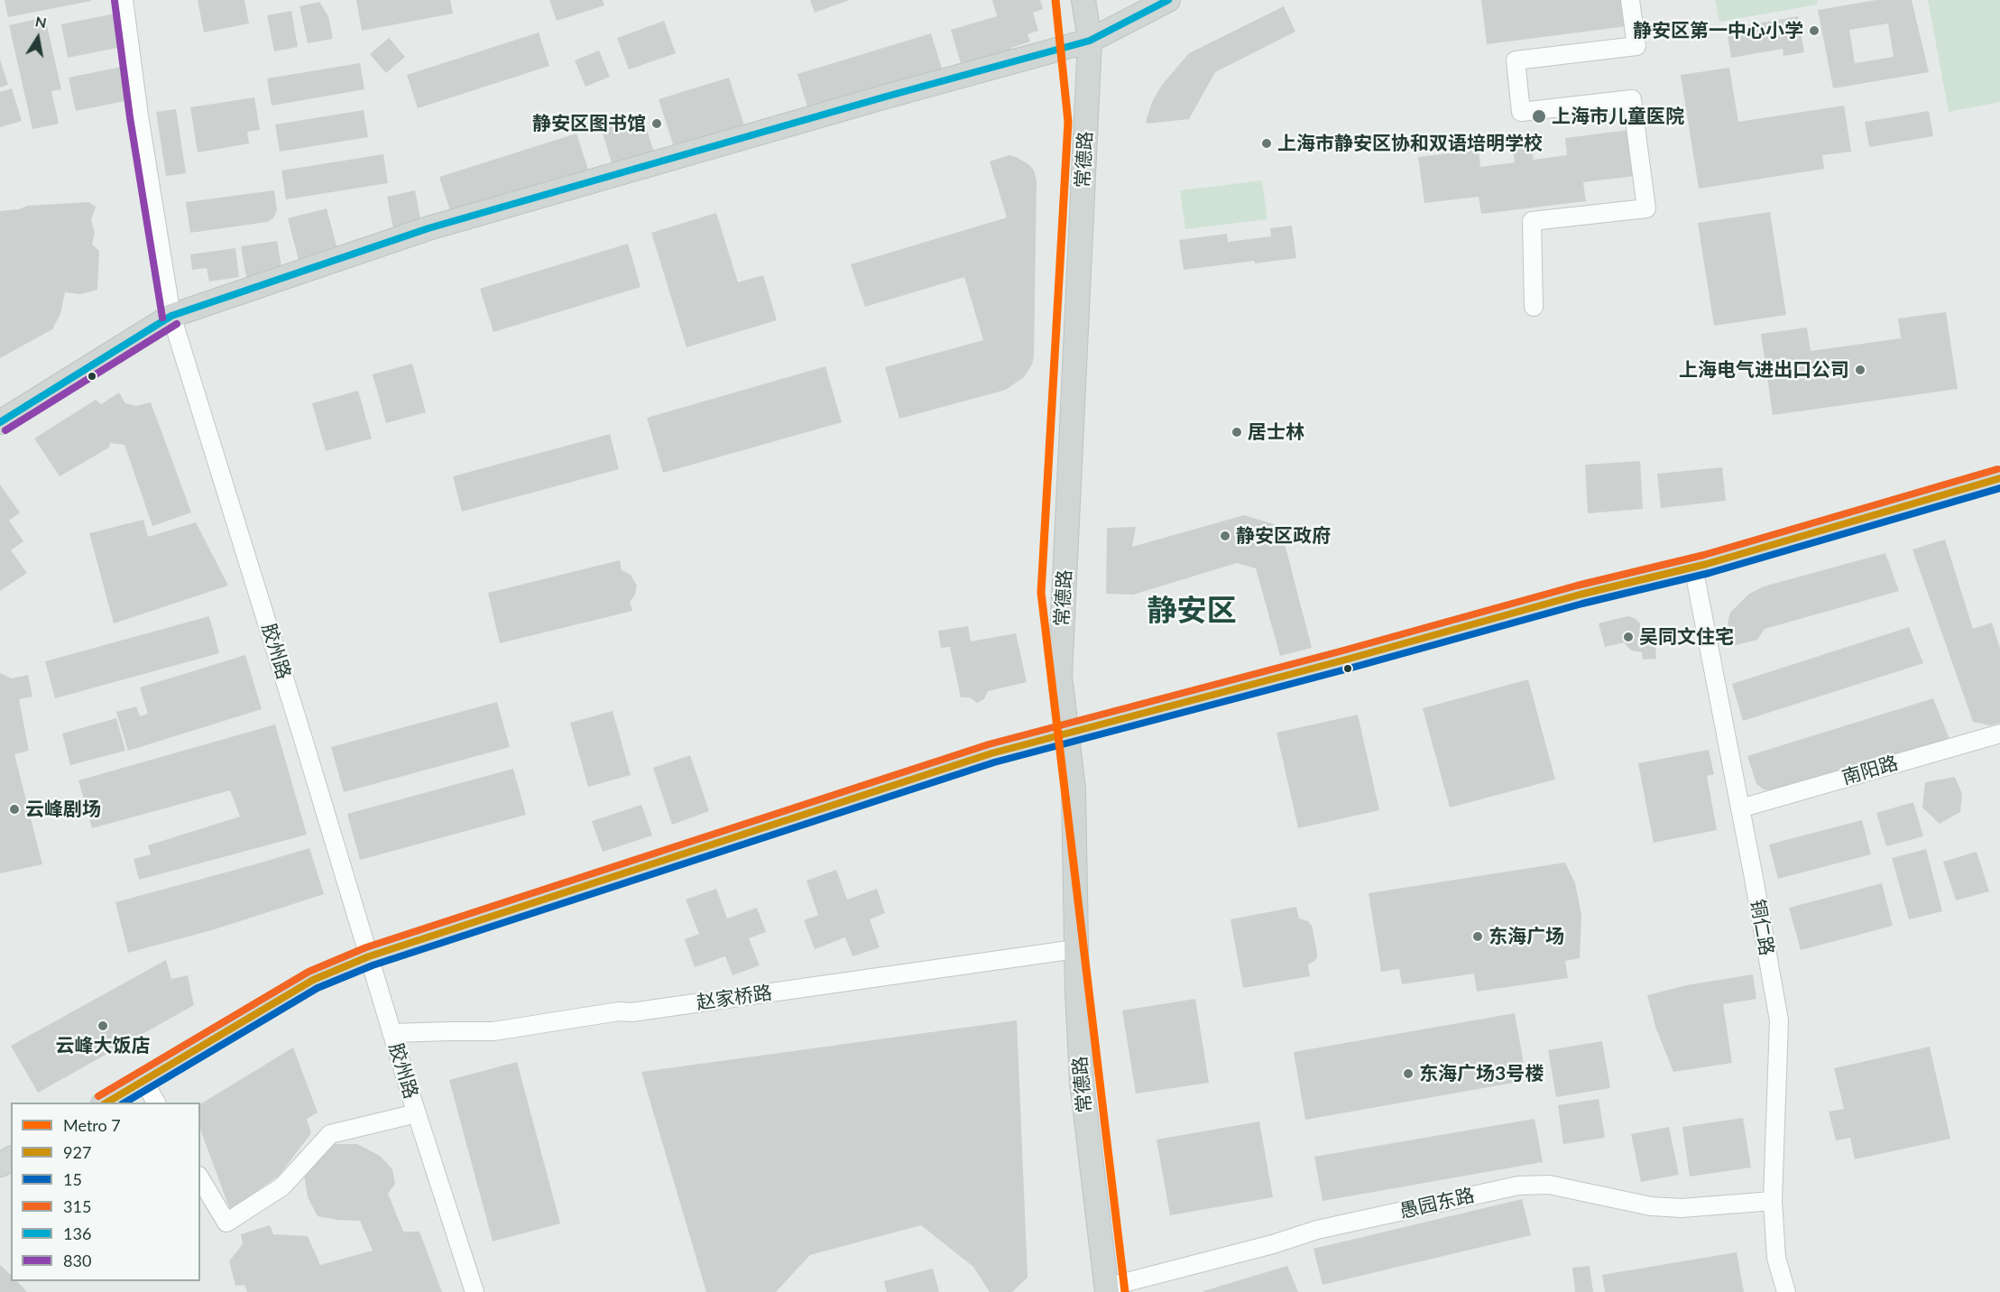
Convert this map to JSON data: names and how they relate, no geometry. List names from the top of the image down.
{
  "streets": {
    "main road": ["常德路"],
    "street": [
      "胶州路",
      "南阳路",
      "铜仁路",
      "赵家桥路",
      "愚园东路"
    ]
  },
  "crossings": [
    ["常德路", "赵家桥路"],
    ["常德路", "愚园东路"],
    ["胶州路", "赵家桥路"],
    ["南阳路", "铜仁路"],
    ["铜仁路", "愚园东路"]
  ],
  "districts": ["静安区"],
  "places": [
    "静安区第一中心小学",
    "上海市儿童医院",
    "静安区图书馆",
    "上海市静安区协和双语培明学校",
    "上海电气进出口公司",
    "居士林",
    "静安区政府",
    "吴同文住宅",
    "云峰剧场",
    "东海广场",
    "云峰大饭店",
    "东海广场3号楼"
  ],
  "lines": [
    "metro line 7",
    "transit line 136",
    "transit line 830",
    "transit line 315",
    "transit line 927",
    "transit line 15"
  ],
  "legend": [
    "Metro 7",
    "927",
    "15",
    "315",
    "136",
    "830"
  ],
  "north": "top"
}
